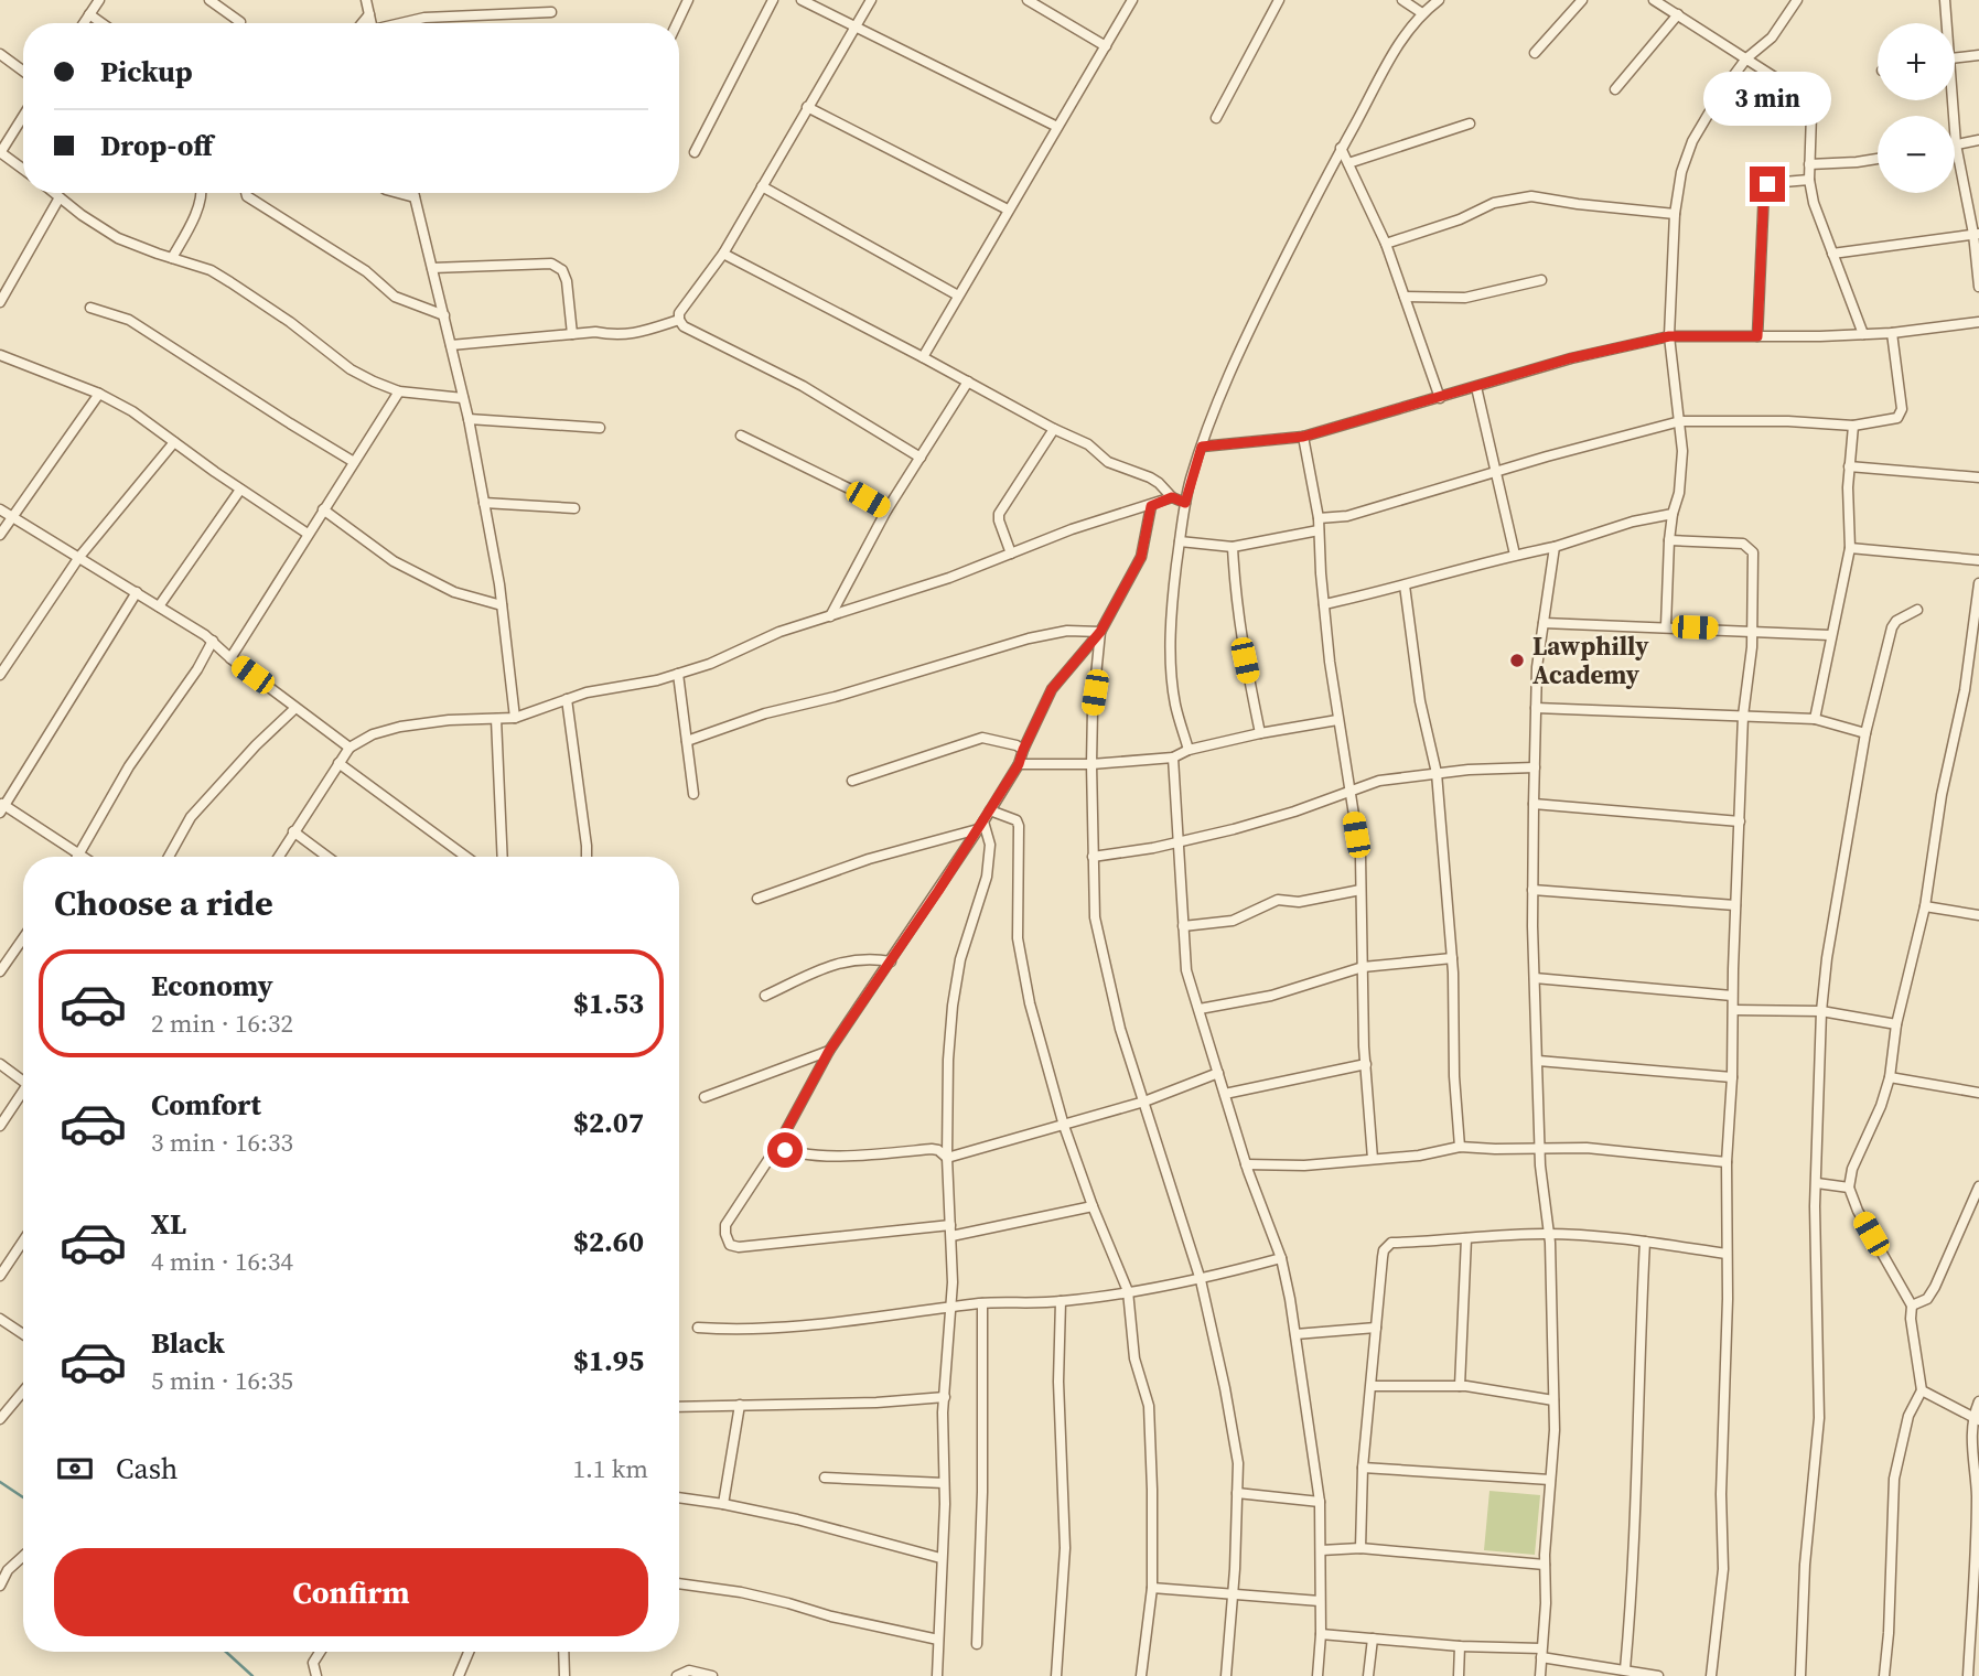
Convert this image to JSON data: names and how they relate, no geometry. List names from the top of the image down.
{
  "places": ["Lawphilly Academy"],
  "page": {
    "map_buttons": ["+", "−"],
    "banner": ["Pickup", "Drop-off"],
    "bubble": "3 min",
    "heading": "Choose a ride",
    "list": [
      {
        "name": "Economy",
        "note": "2 min · 16:32",
        "value": "$1.53"
      },
      {
        "name": "Comfort",
        "note": "3 min · 16:33",
        "value": "$2.07"
      },
      {
        "name": "XL",
        "note": "4 min · 16:34",
        "value": "$2.60"
      },
      {
        "name": "Black",
        "note": "5 min · 16:35",
        "value": "$1.95"
      }
    ],
    "pay": ["Cash", "1.1 km"],
    "buttons": "Confirm"
  }
}
